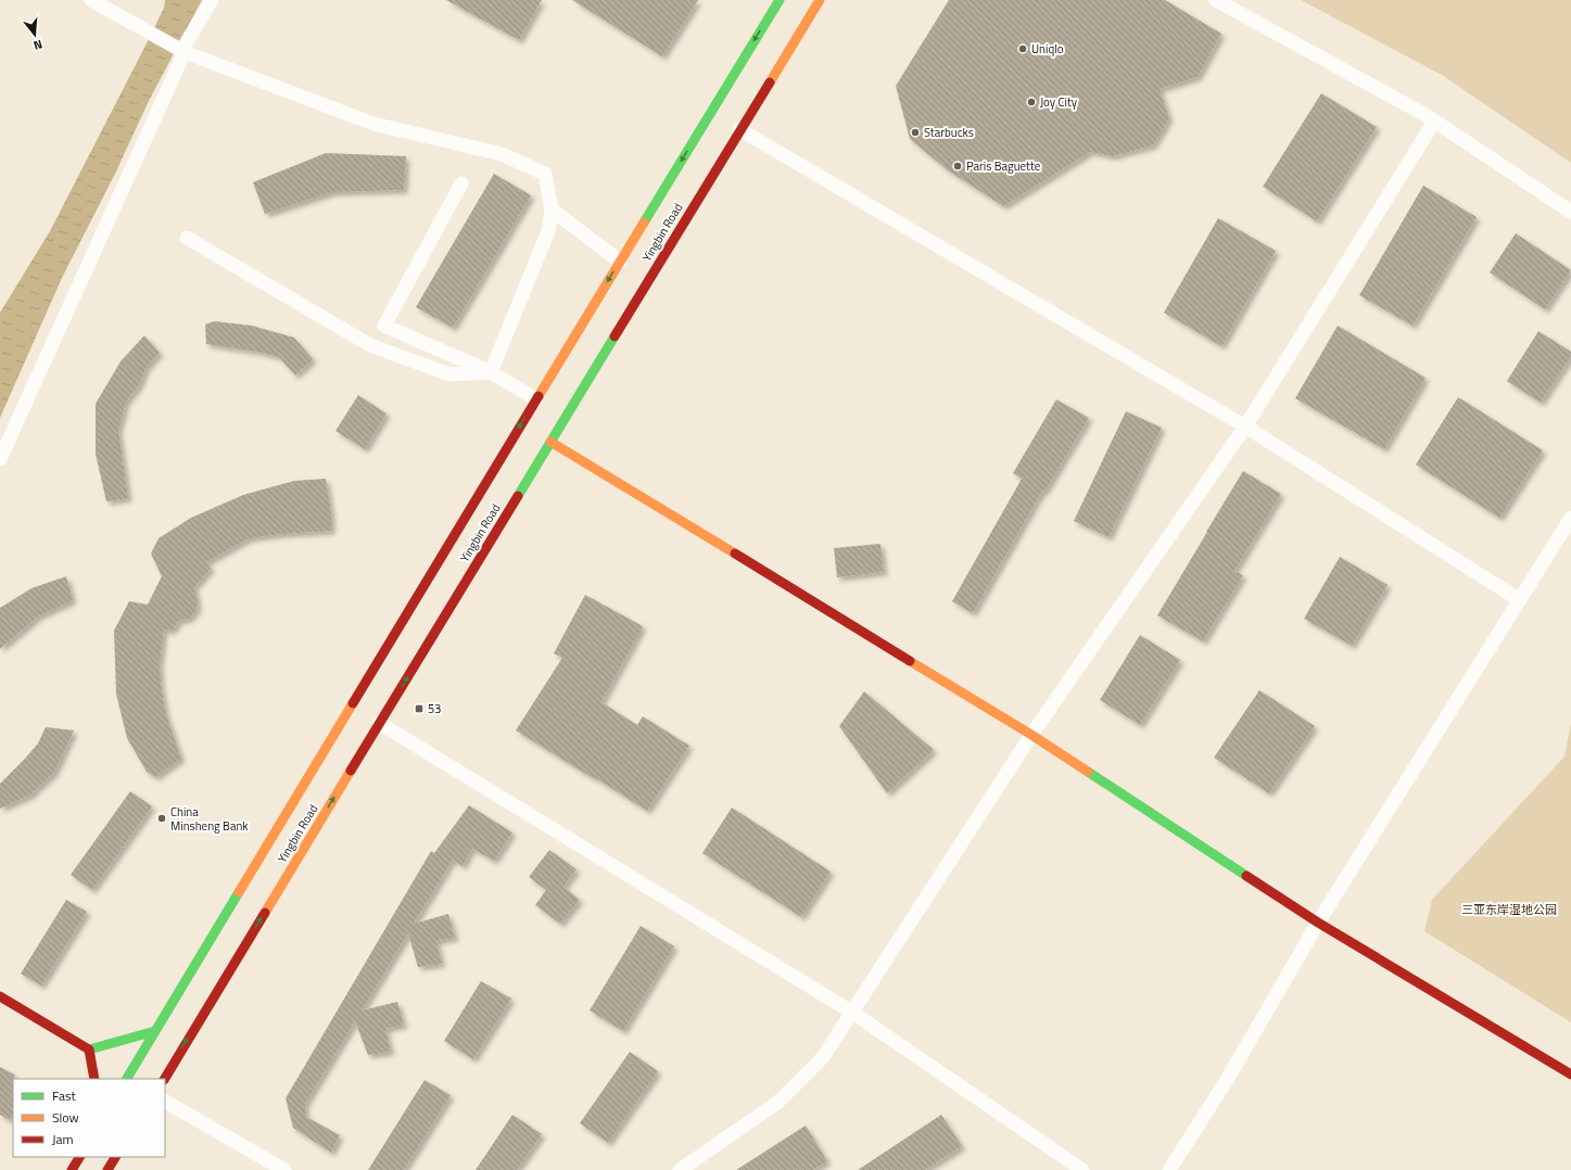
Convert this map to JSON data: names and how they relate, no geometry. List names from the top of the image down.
{
  "streets": {
    "main road": ["Yingbin Road"]
  },
  "parks": ["三亚东岸湿地公园"],
  "places": {
    "other": [
      "Uniqlo",
      "Joy City",
      "Starbucks",
      "Paris Baguette",
      "China Minsheng Bank"
    ],
    "transit": ["53"]
  },
  "legend": ["Fast", "Slow", "Jam"],
  "north": "bottom"
}
